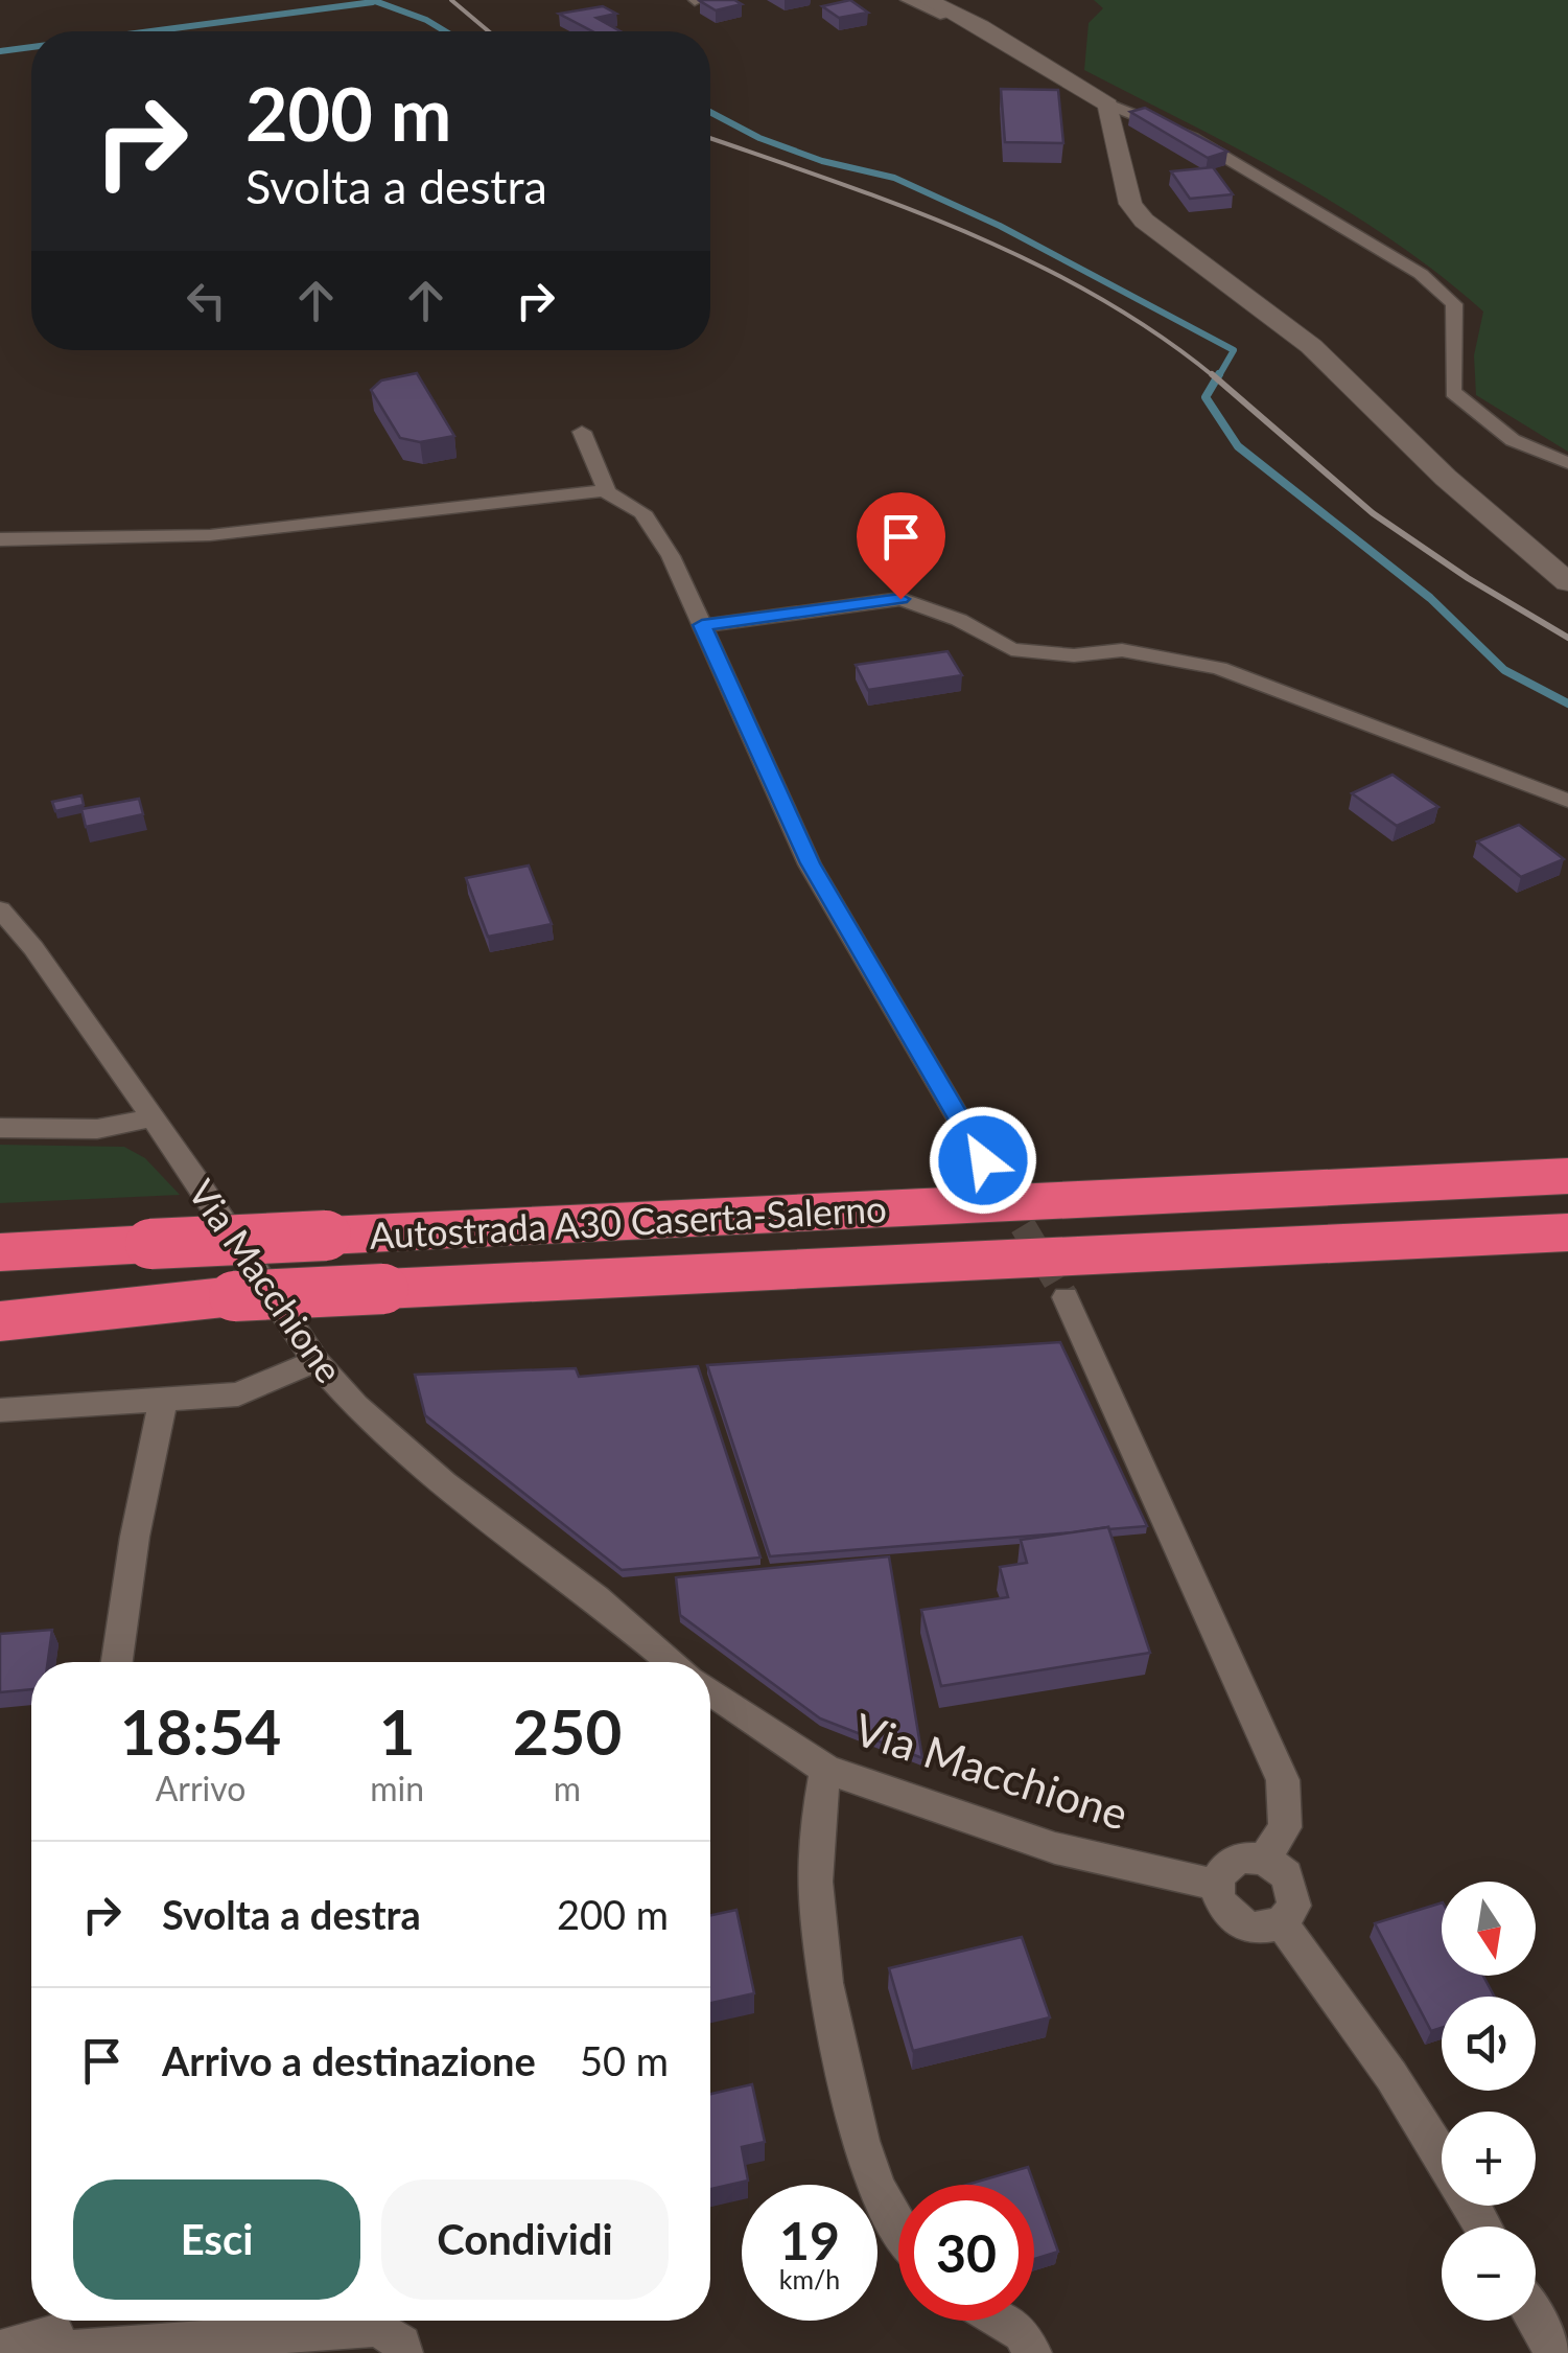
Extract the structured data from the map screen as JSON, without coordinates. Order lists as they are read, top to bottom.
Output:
{
  "streets": {
    "highway": ["Autostrada A30 Caserta-Salerno"],
    "street": ["Via Macchione"]
  },
  "north": "bottom",
  "page": {
    "turn": ["200 m", "Svolta a destra"],
    "eta": [
      "18:54",
      "Arrivo",
      "1",
      "min",
      "250",
      "m"
    ],
    "list": [
      {
        "name": "Svolta a destra",
        "value": "200 m"
      },
      {
        "name": "Arrivo a destinazione",
        "value": "50 m"
      }
    ],
    "map_buttons": ["+", "−"],
    "buttons": ["Esci", "Condividi"],
    "speed": "19 km/h",
    "limit": "30"
  }
}
